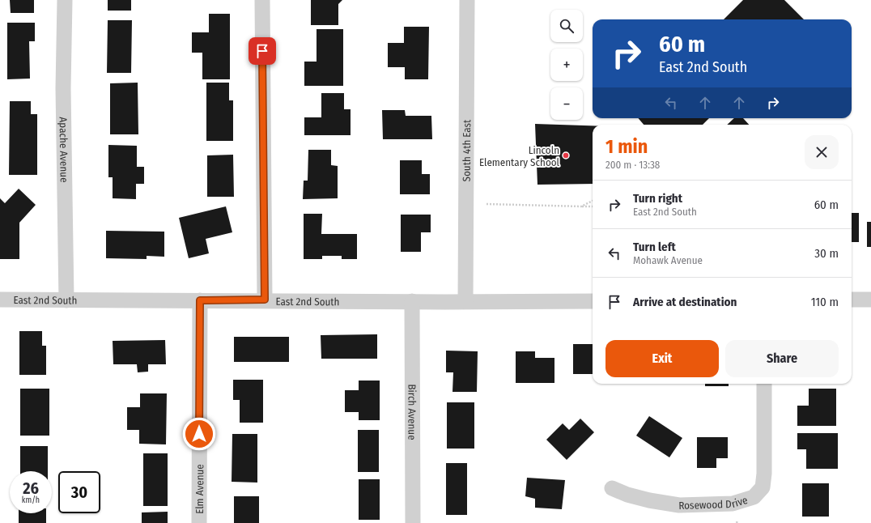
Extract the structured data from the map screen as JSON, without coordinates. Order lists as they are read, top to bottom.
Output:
{
  "streets": {
    "street": [
      "Apache Avenue",
      "South 4th East",
      "East 2nd South",
      "Birch Avenue",
      "Elm Avenue",
      "Rosewood Drive"
    ]
  },
  "crossings": [
    ["Apache Avenue", "East 2nd South"],
    ["South 4th East", "East 2nd South"],
    ["East 2nd South", "Birch Avenue"],
    ["East 2nd South", "Elm Avenue"]
  ],
  "places": ["Lincoln Elementary School"],
  "page": {
    "map_buttons": ["+", "−"],
    "turn": ["60 m", "East 2nd South"],
    "heading": ["1 min", "200 m · 13:38"],
    "list": [
      {
        "name": "Turn right",
        "note": "East 2nd South",
        "value": "60 m"
      },
      {
        "name": "Turn left",
        "note": "Mohawk Avenue",
        "value": "30 m"
      },
      {
        "name": "Arrive at destination",
        "value": "110 m"
      }
    ],
    "buttons": ["Exit", "Share"],
    "speed": "26 km/h",
    "limit": "30"
  }
}
